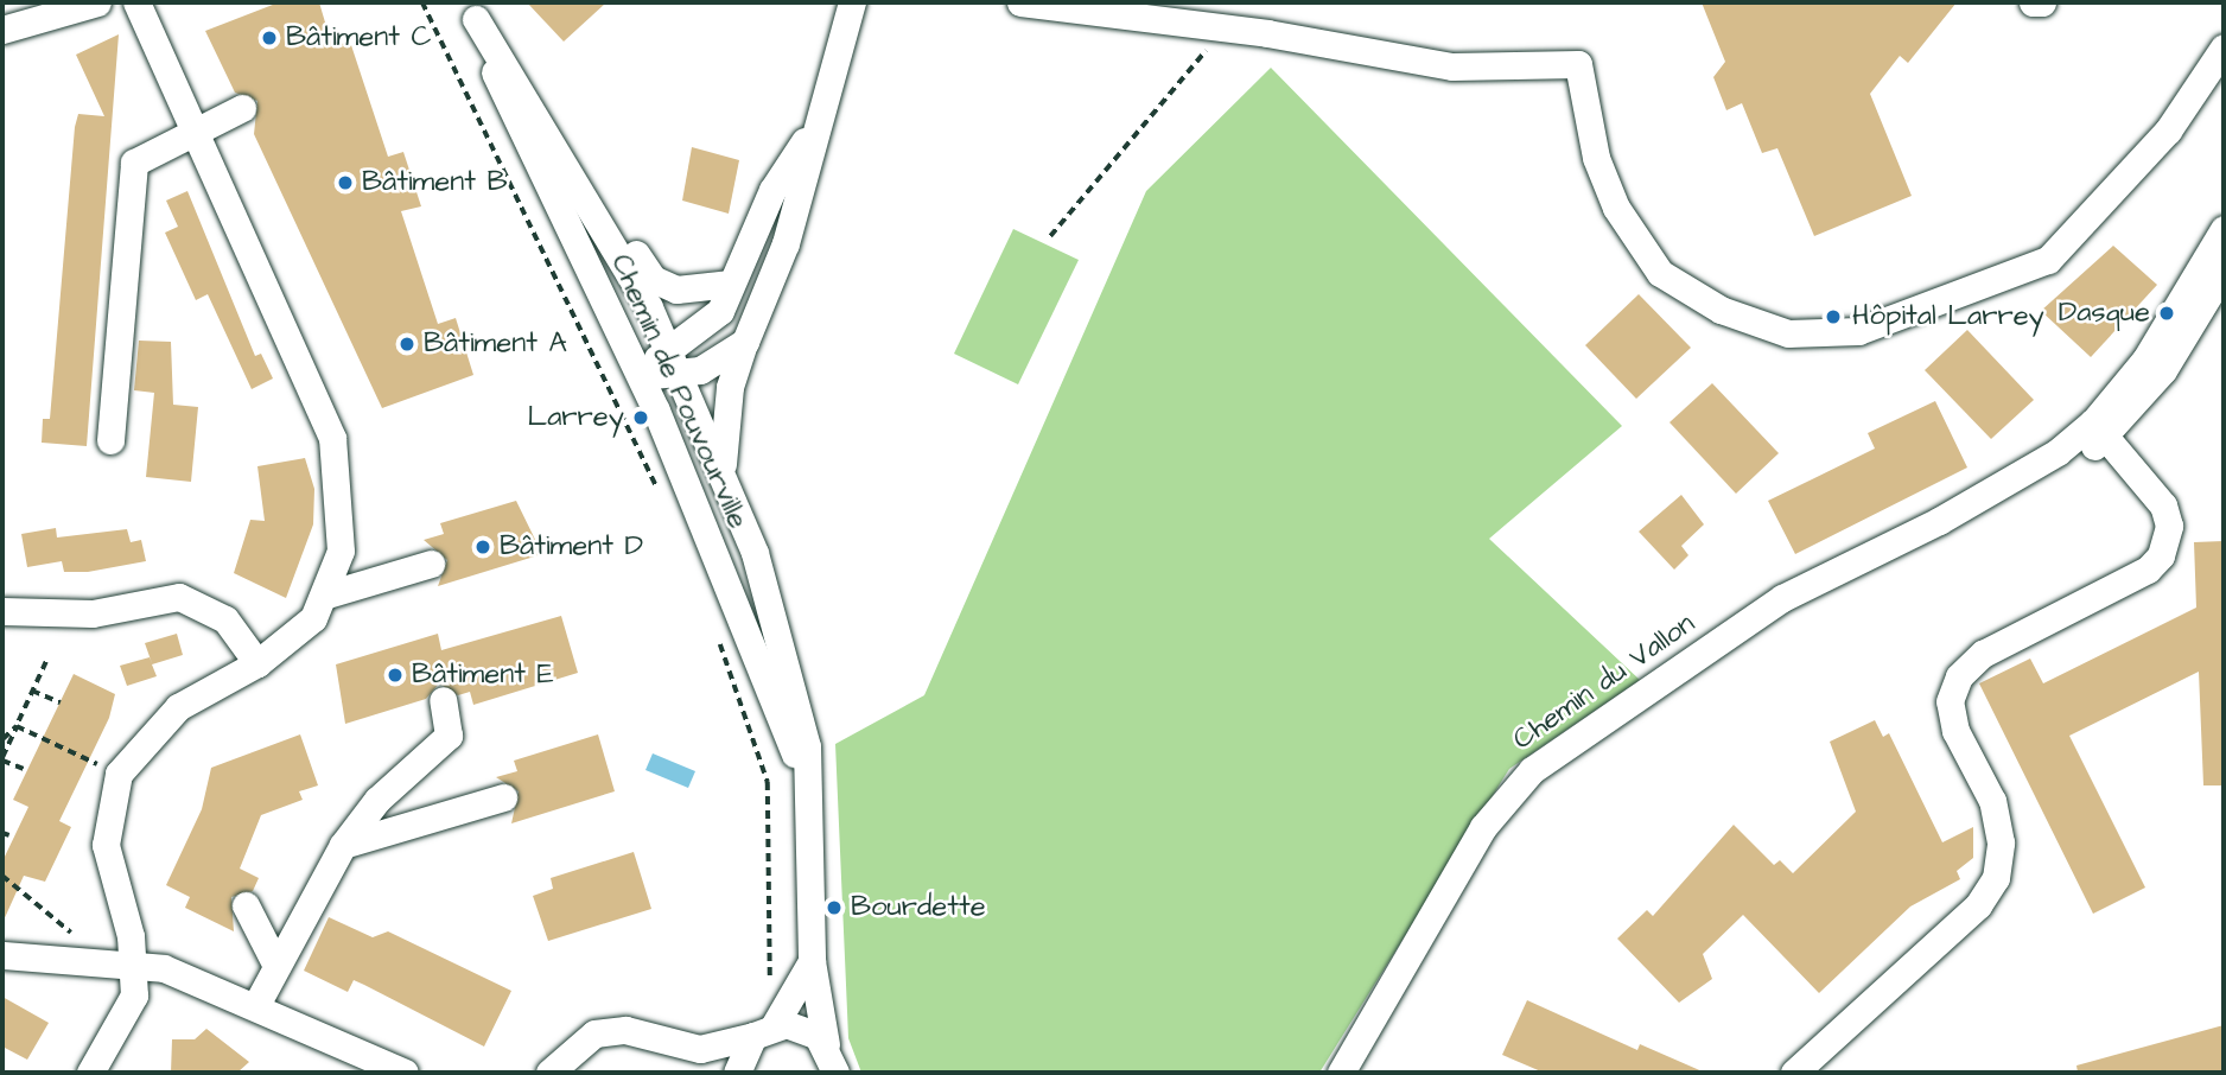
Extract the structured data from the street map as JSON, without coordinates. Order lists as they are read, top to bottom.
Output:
{
  "streets": {
    "street": ["Chemin de Pouvourville", "Chemin du Vallon"]
  },
  "places": [
    "Bâtiment C",
    "Bâtiment B",
    "Dasque",
    "Hôpital Larrey",
    "Bâtiment A",
    "Larrey",
    "Bâtiment D",
    "Bâtiment E",
    "Bourdette"
  ]
}
